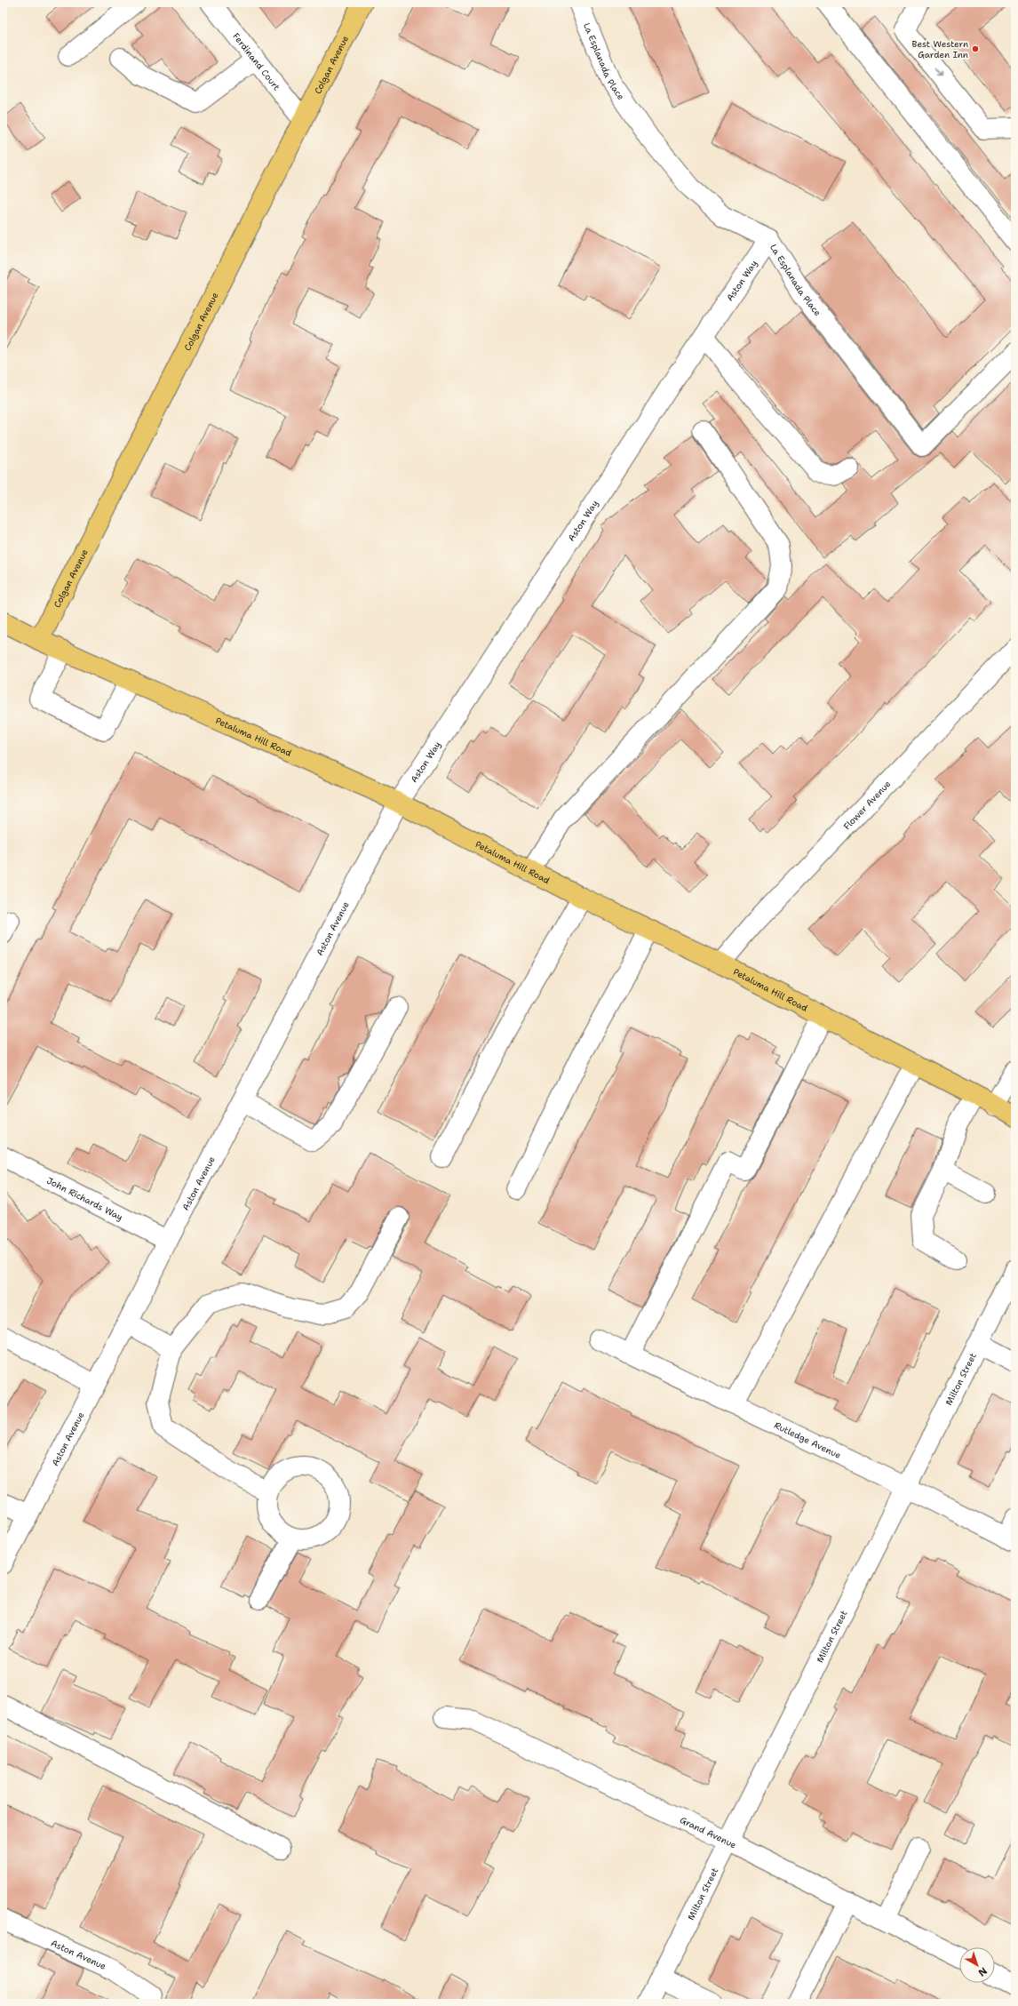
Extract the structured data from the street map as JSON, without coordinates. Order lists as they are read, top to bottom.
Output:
{
  "streets": {
    "main road": ["Colgan Avenue", "Petaluma Hill Road"],
    "street": [
      "La Esplanada Place",
      "Ferdinand Court",
      "Aston Way",
      "Flower Avenue",
      "Aston Avenue",
      "John Richards Way",
      "Milton Street",
      "Rutledge Avenue",
      "Grand Avenue"
    ]
  },
  "crossings": [
    ["La Esplanada Place", "Aston Way"],
    ["Ferdinand Court", "Colgan Avenue"],
    ["Colgan Avenue", "Petaluma Hill Road"],
    ["Aston Way", "Petaluma Hill Road"],
    ["Aston Way", "Aston Avenue"],
    ["Petaluma Hill Road", "Flower Avenue"],
    ["Petaluma Hill Road", "Aston Avenue"],
    ["Aston Avenue", "John Richards Way"],
    ["Milton Street", "Rutledge Avenue"],
    ["Milton Street", "Grand Avenue"]
  ],
  "places": ["Best Western Garden Inn"],
  "north": "bottom right"
}
